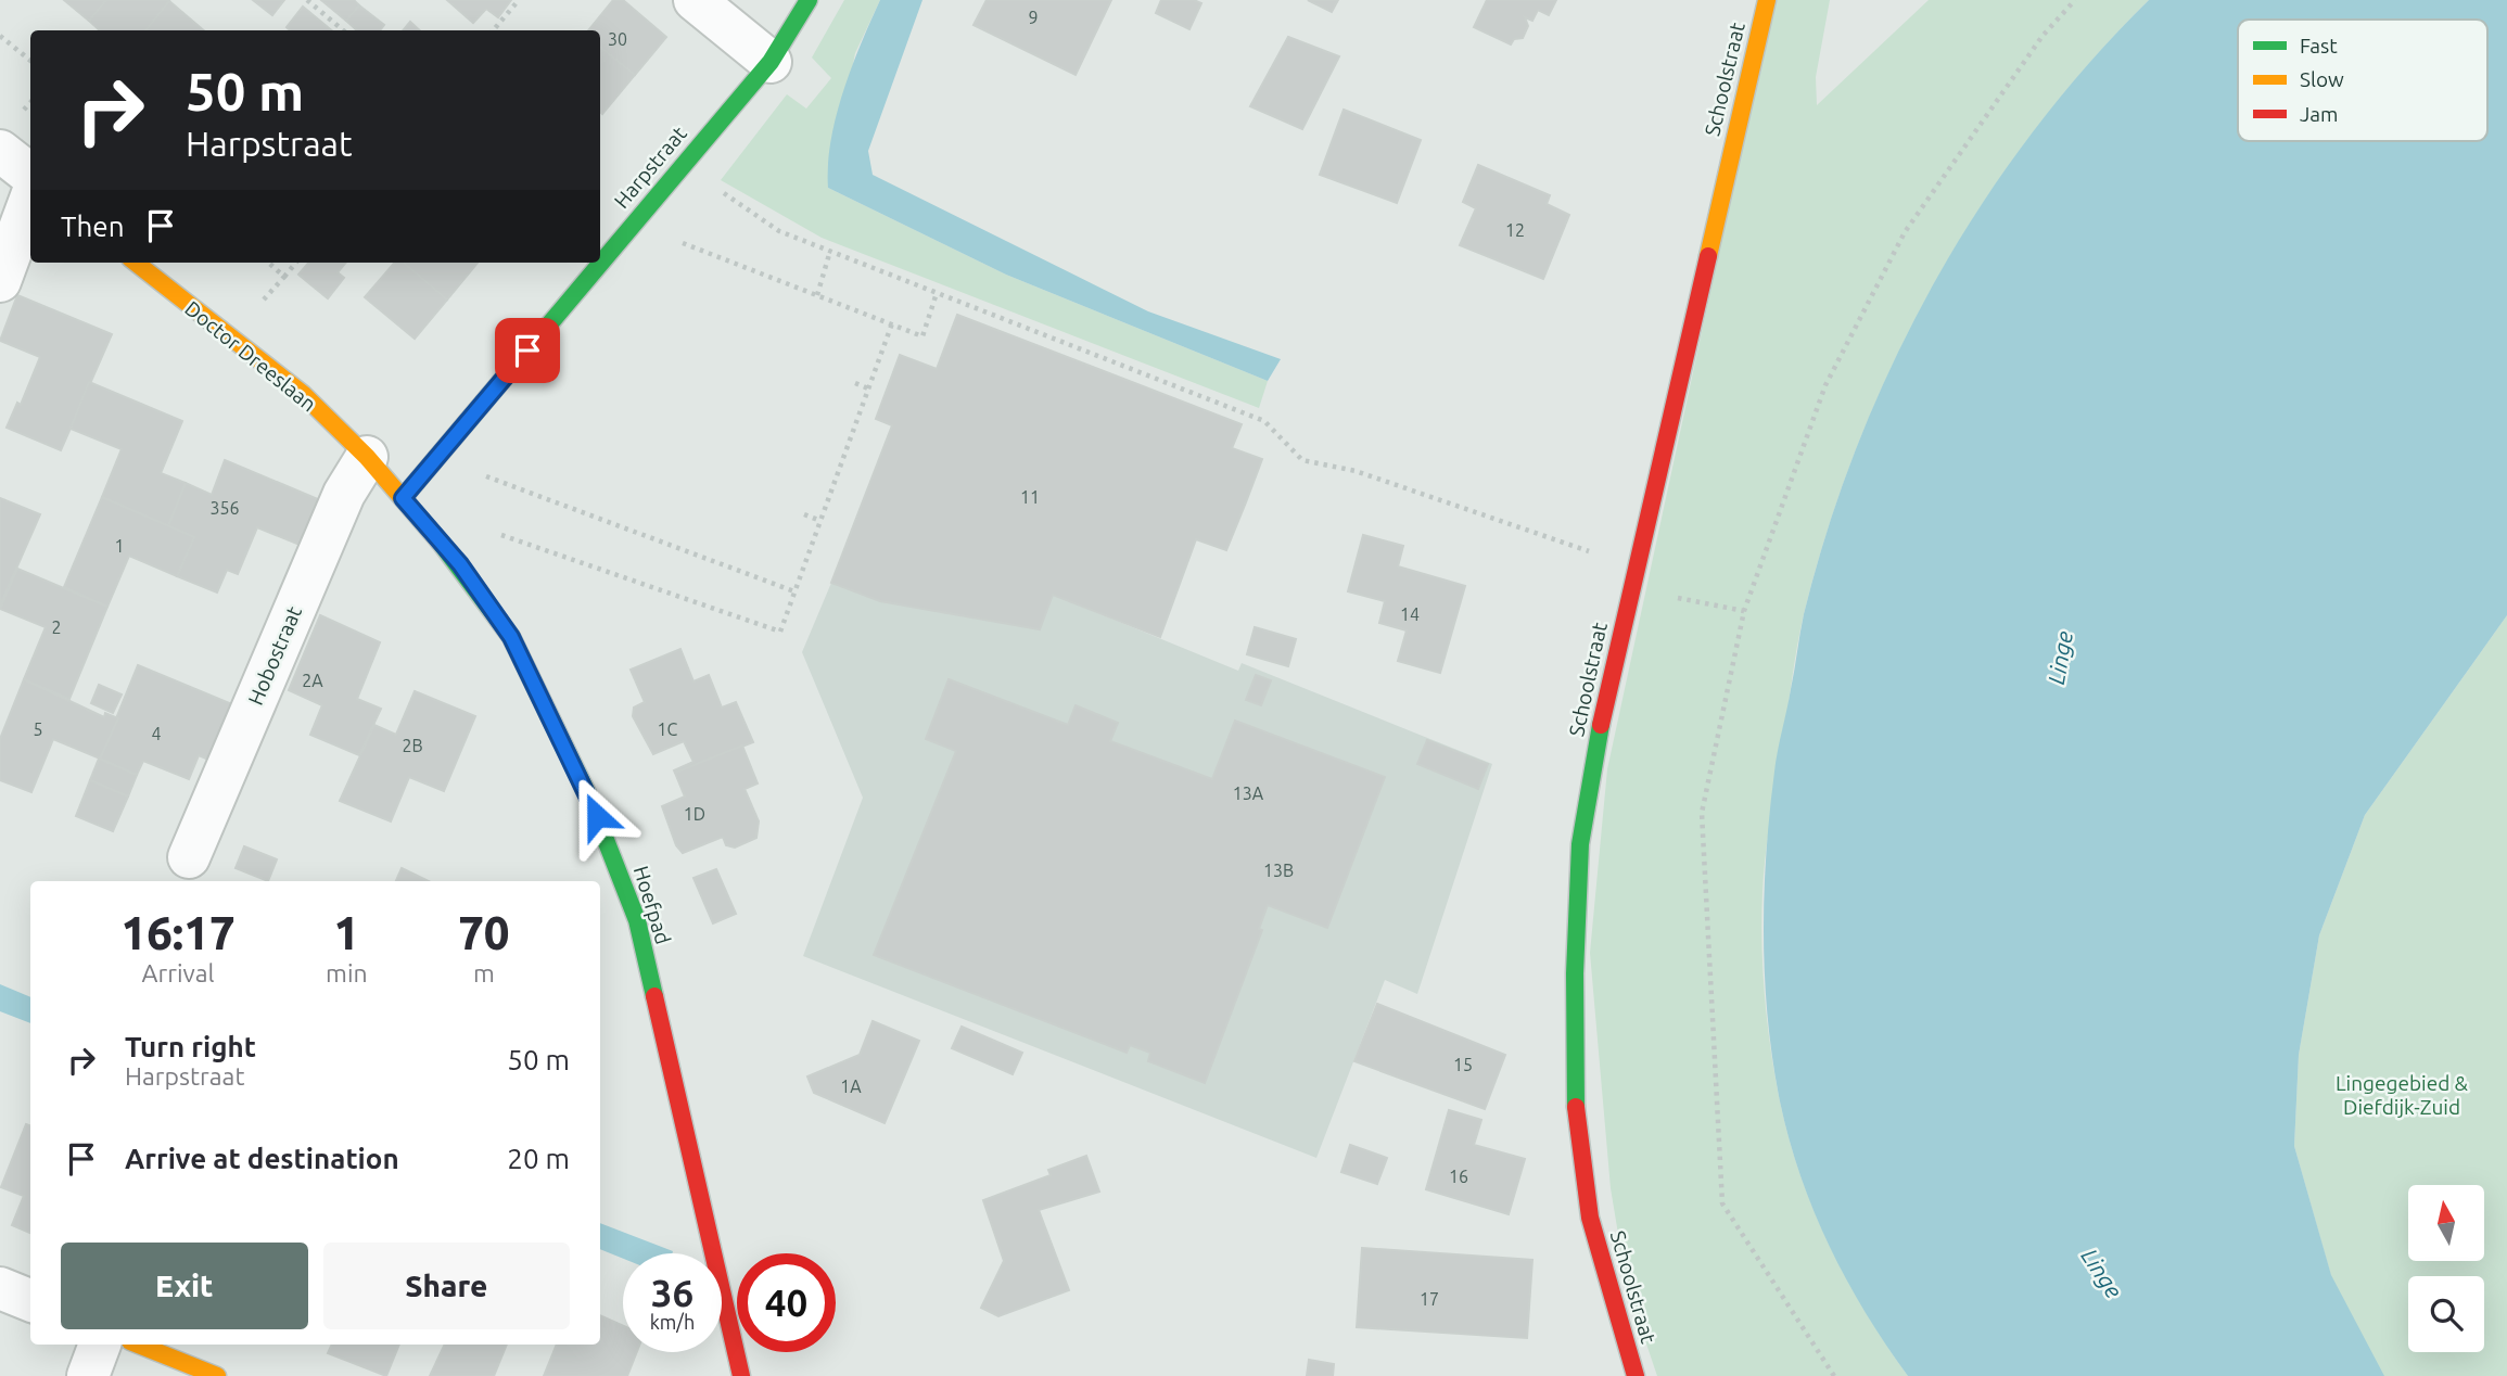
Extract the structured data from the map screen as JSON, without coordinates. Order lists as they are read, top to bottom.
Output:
{
  "streets": {
    "street": [
      "Schoolstraat",
      "Harpstraat",
      "Doctor Dreeslaan",
      "Hobostraat",
      "Hoefpad"
    ]
  },
  "crossings": [
    ["Harpstraat", "Doctor Dreeslaan"],
    ["Harpstraat", "Hoefpad"],
    ["Doctor Dreeslaan", "Hobostraat"],
    ["Doctor Dreeslaan", "Hoefpad"]
  ],
  "water": ["Linge"],
  "parks": ["Lingegebied & Diefdijk-Zuid"],
  "house_numbers": [
    "9",
    "30",
    "12",
    "11",
    "356",
    "1",
    "14",
    "2",
    "2A",
    "5",
    "1C",
    "4",
    "2B",
    "13A",
    "1D",
    "13B",
    "15",
    "1A",
    "16",
    "17"
  ],
  "legend": ["Fast", "Slow", "Jam"],
  "north": "top",
  "page": {
    "turn": ["50 m", "Harpstraat"],
    "then": "Then",
    "eta": [
      "16:17",
      "Arrival",
      "1",
      "min",
      "70",
      "m"
    ],
    "list": [
      {
        "name": "Turn right",
        "note": "Harpstraat",
        "value": "50 m"
      },
      {
        "name": "Arrive at destination",
        "value": "20 m"
      }
    ],
    "buttons": ["Exit", "Share"],
    "speed": "36 km/h",
    "limit": "40"
  }
}
